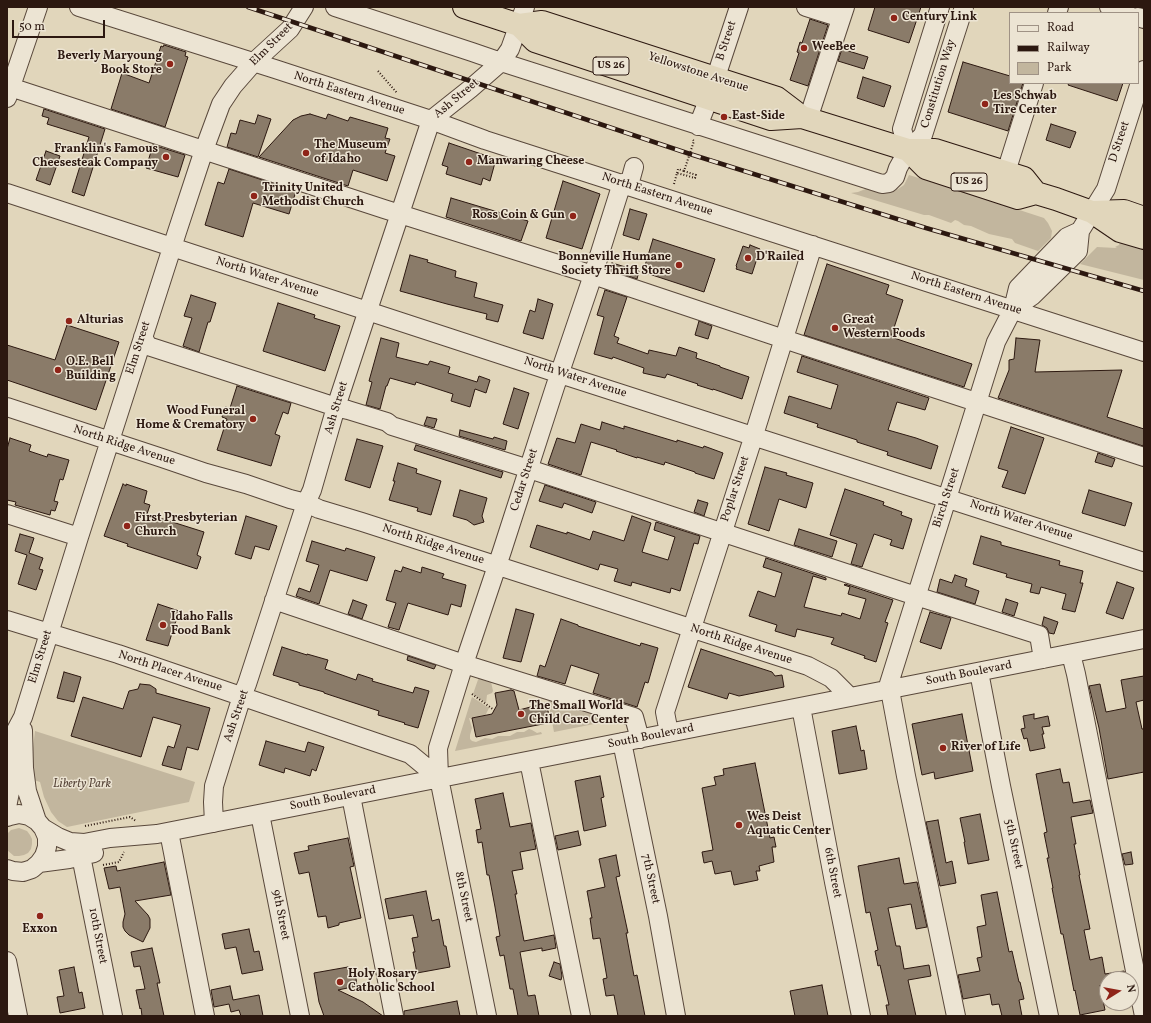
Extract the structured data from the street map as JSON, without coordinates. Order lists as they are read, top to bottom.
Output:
{
  "streets": {
    "highway": ["US 26", "Yellowstone Avenue"],
    "street": [
      "B Street",
      "Elm Street",
      "Constitution Way",
      "North Eastern Avenue",
      "Ash Street",
      "D Street",
      "North Water Avenue",
      "North Ridge Avenue",
      "Cedar Street",
      "Poplar Street",
      "Birch Street",
      "North Placer Avenue",
      "South Boulevard",
      "5th Street",
      "6th Street",
      "7th Street",
      "8th Street",
      "9th Street",
      "10th Street"
    ]
  },
  "crossings": [
    ["B Street", "Yellowstone Avenue"],
    ["Elm Street", "North Eastern Avenue"],
    ["Elm Street", "North Water Avenue"],
    ["Elm Street", "North Ridge Avenue"],
    ["Elm Street", "North Placer Avenue"],
    ["Elm Street", "South Boulevard"],
    ["Yellowstone Avenue", "Constitution Way"],
    ["Yellowstone Avenue", "Ash Street"],
    ["North Eastern Avenue", "Ash Street"],
    ["North Eastern Avenue", "Cedar Street"],
    ["North Eastern Avenue", "Poplar Street"],
    ["North Eastern Avenue", "Birch Street"],
    ["Ash Street", "North Water Avenue"],
    ["Ash Street", "North Ridge Avenue"],
    ["Ash Street", "North Placer Avenue"],
    ["Ash Street", "South Boulevard"],
    ["D Street", "Birch Street"],
    ["North Water Avenue", "Cedar Street"],
    ["North Water Avenue", "Poplar Street"],
    ["North Water Avenue", "Birch Street"],
    ["North Ridge Avenue", "Cedar Street"],
    ["North Ridge Avenue", "Poplar Street"],
    ["North Ridge Avenue", "South Boulevard"],
    ["Cedar Street", "North Placer Avenue"],
    ["Cedar Street", "South Boulevard"],
    ["Cedar Street", "8th Street"],
    ["Poplar Street", "South Boulevard"],
    ["Birch Street", "South Boulevard"],
    ["North Placer Avenue", "South Boulevard"],
    ["North Placer Avenue", "8th Street"],
    ["South Boulevard", "5th Street"],
    ["South Boulevard", "6th Street"],
    ["South Boulevard", "7th Street"],
    ["South Boulevard", "8th Street"],
    ["South Boulevard", "9th Street"],
    ["South Boulevard", "10th Street"]
  ],
  "parks": ["Liberty Park"],
  "places": [
    "Century Link",
    "WeeBee",
    "Beverly Maryoung Book Store",
    "Les Schwab Tire Center",
    "East-Side",
    "The Museum of Idaho",
    "Franklin's Famous Cheesesteak Company",
    "Manwaring Cheese",
    "Trinity United Methodist Church",
    "Ross Coin & Gun",
    "D'Railed",
    "Bonneville Humane Society Thrift Store",
    "Alturias",
    "Great Western Foods",
    "O.E. Bell Building",
    "Wood Funeral Home & Crematory",
    "First Presbyterian Church",
    "Idaho Falls Food Bank",
    "The Small World Child Care Center",
    "River of Life",
    "Wes Deist Aquatic Center",
    "Exxon",
    "Holy Rosary Catholic School"
  ],
  "legend": ["Road", "Railway", "Park"],
  "scale_bar": "50 m",
  "north": "right"
}
